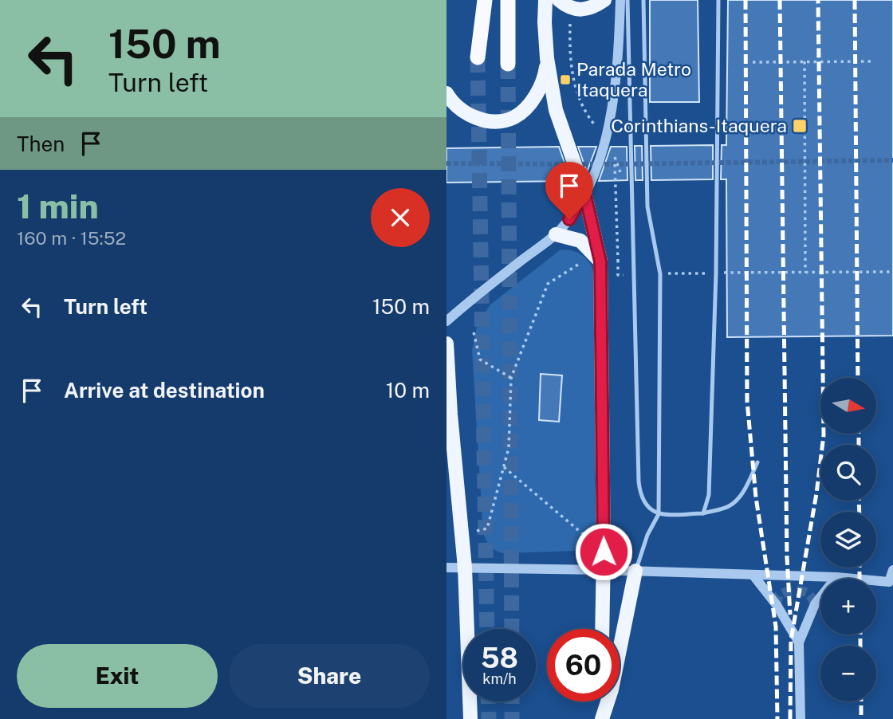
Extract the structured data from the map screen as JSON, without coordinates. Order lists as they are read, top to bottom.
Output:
{
  "places": {
    "transit": ["Parada Metro Itaquera", "Corinthians-Itaquera"]
  },
  "north": "right",
  "page": {
    "turn": ["150 m", "Turn left"],
    "then": "Then",
    "heading": ["1 min", "160 m · 15:52"],
    "list": [
      {
        "name": "Turn left",
        "value": "150 m"
      },
      {
        "name": "Arrive at destination",
        "value": "10 m"
      }
    ],
    "map_buttons": ["+", "−"],
    "speed": "58 km/h",
    "limit": "60",
    "buttons": ["Exit", "Share"]
  }
}
